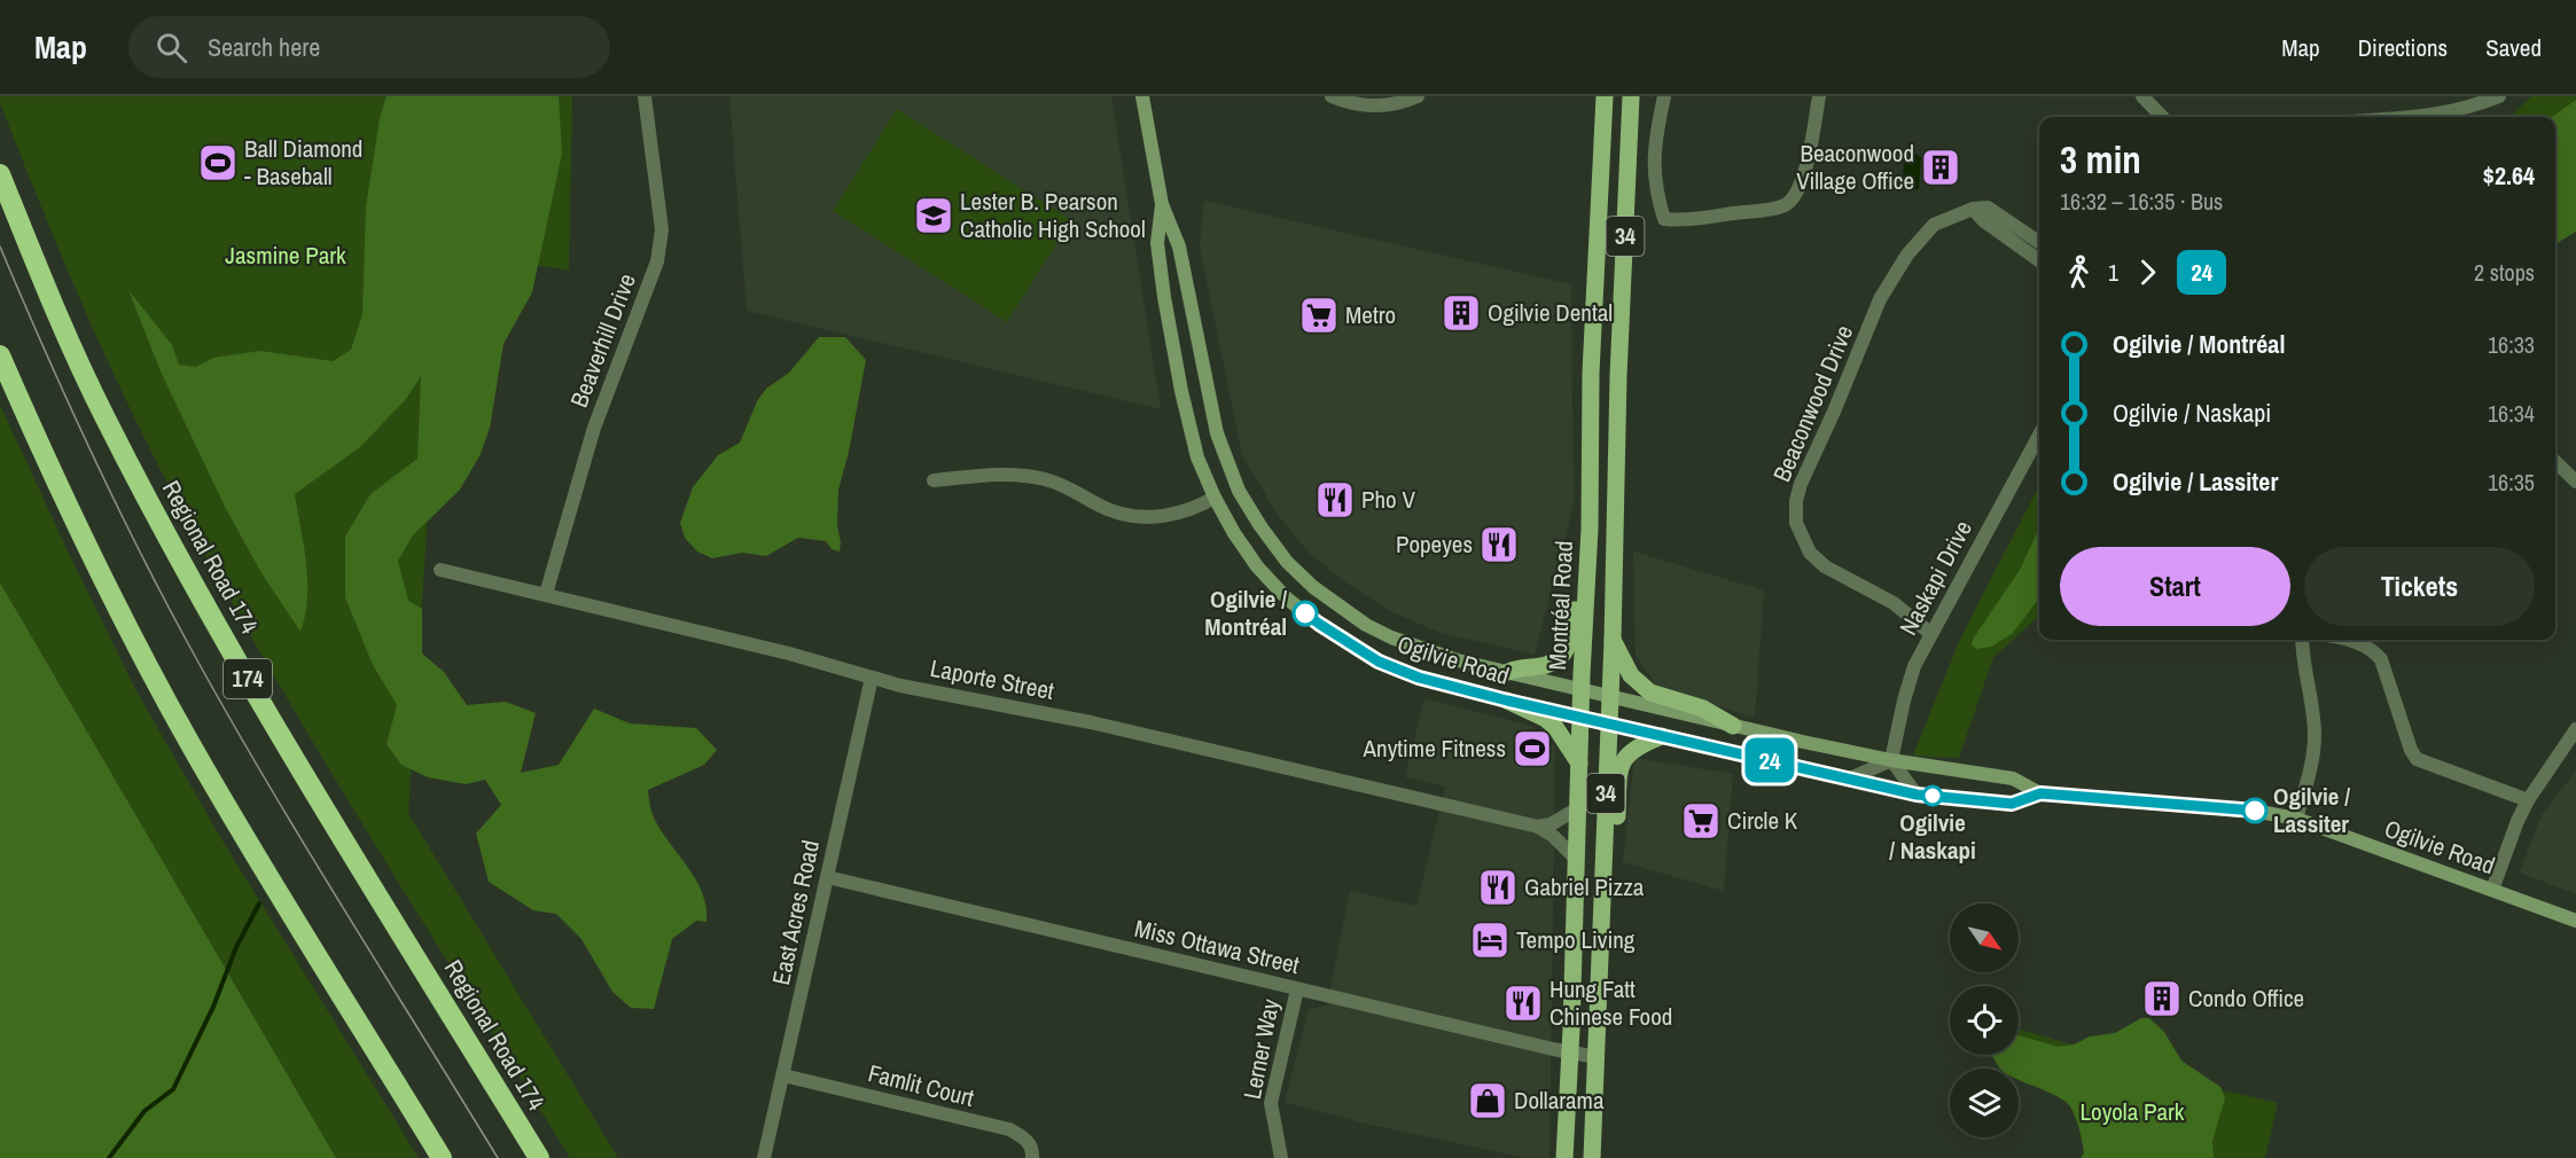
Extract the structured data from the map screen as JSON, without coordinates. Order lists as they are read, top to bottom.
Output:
{
  "streets": {
    "highway": ["Regional Road 174", "174"],
    "main road": ["34", "Montréal Road", "Ogilvie Road"],
    "street": [
      "Beaverhill Drive",
      "Beaconwood Drive",
      "Naskapi Drive",
      "Laporte Street",
      "East Acres Road",
      "Miss Ottawa Street",
      "Lerner Way",
      "Famlit Court"
    ]
  },
  "crossings": [
    ["Beaverhill Drive", "Laporte Street"],
    ["Beaconwood Drive", "Naskapi Drive"],
    ["Naskapi Drive", "Ogilvie Road"],
    ["Montréal Road", "Ogilvie Road"],
    ["Montréal Road", "Laporte Street"],
    ["Montréal Road", "Miss Ottawa Street"],
    ["Laporte Street", "East Acres Road"],
    ["East Acres Road", "Miss Ottawa Street"],
    ["East Acres Road", "Famlit Court"],
    ["Miss Ottawa Street", "Lerner Way"]
  ],
  "parks": ["Jasmine Park", "Loyola Park"],
  "places": {
    "sports": ["Ball Diamond - Baseball", "Anytime Fitness"],
    "building": ["Beaconwood Village Office", "Ogilvie Dental", "Condo Office"],
    "school or university": ["Lester B. Pearson Catholic High School"],
    "supermarket": ["Metro", "Circle K"],
    "restaurant": [
      "Pho V",
      "Popeyes",
      "Gabriel Pizza",
      "Hung Fatt Chinese Food"
    ],
    "other": ["Ogilvie / Montréal", "Ogilvie / Naskapi", "Ogilvie / Lassiter"],
    "hotel": ["Tempo Living"],
    "shop": ["Dollarama"]
  },
  "lines": ["bus line 24"],
  "north": "bottom right",
  "page": {
    "header": "Map",
    "search": "Search here",
    "nav": ["Map", "Directions", "Saved"],
    "on_map": "24",
    "heading": ["3 min", "16:32 – 16:35 · Bus", "$2.64"],
    "legs": ["1", "24", "2 stops"],
    "list": [
      {
        "name": "Ogilvie / Montréal",
        "value": "16:33"
      },
      {
        "name": "Ogilvie / Naskapi",
        "value": "16:34"
      },
      {
        "name": "Ogilvie / Lassiter",
        "value": "16:35"
      }
    ],
    "buttons": ["Start", "Tickets"]
  }
}
